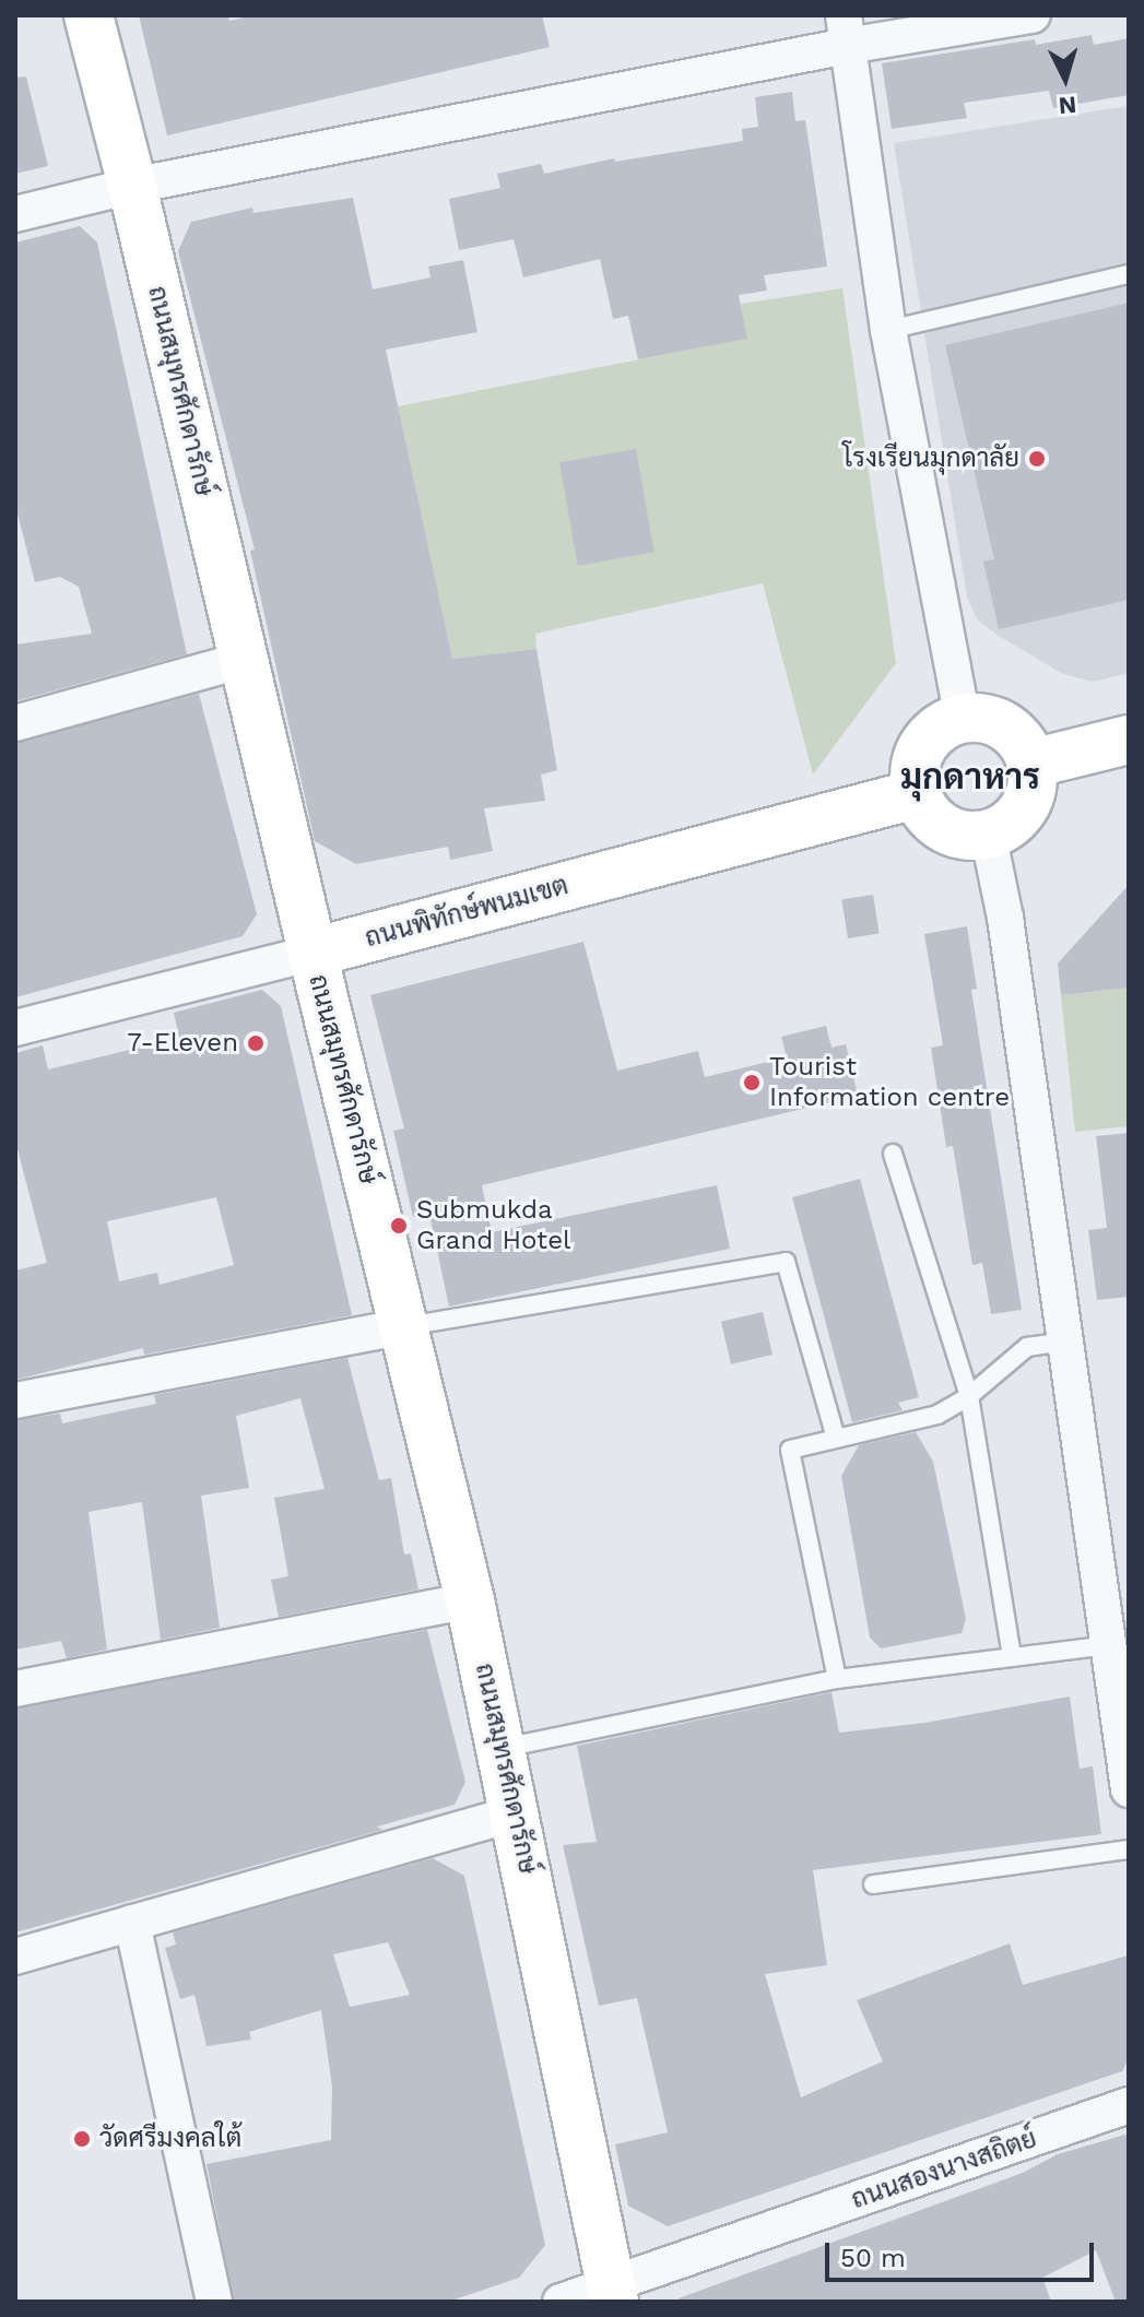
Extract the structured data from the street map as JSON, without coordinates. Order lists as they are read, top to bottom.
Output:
{
  "streets": {
    "main road": ["ถนนสมุทรศักดารักษ์", "ถนนพิทักษ์พนมเขต"],
    "street": ["ถนนสองนางสถิตย์"]
  },
  "crossings": [
    ["ถนนสมุทรศักดารักษ์", "ถนนพิทักษ์พนมเขต"],
    ["ถนนสมุทรศักดารักษ์", "ถนนสองนางสถิตย์"]
  ],
  "districts": ["มุกดาหาร"],
  "places": [
    "โรงเรียนมุกดาลัย",
    "7-Eleven",
    "Tourist Information centre",
    "Submukda Grand Hotel",
    "วัดศรีมงคลใต้"
  ],
  "scale_bar": "50 m",
  "north": "bottom"
}
